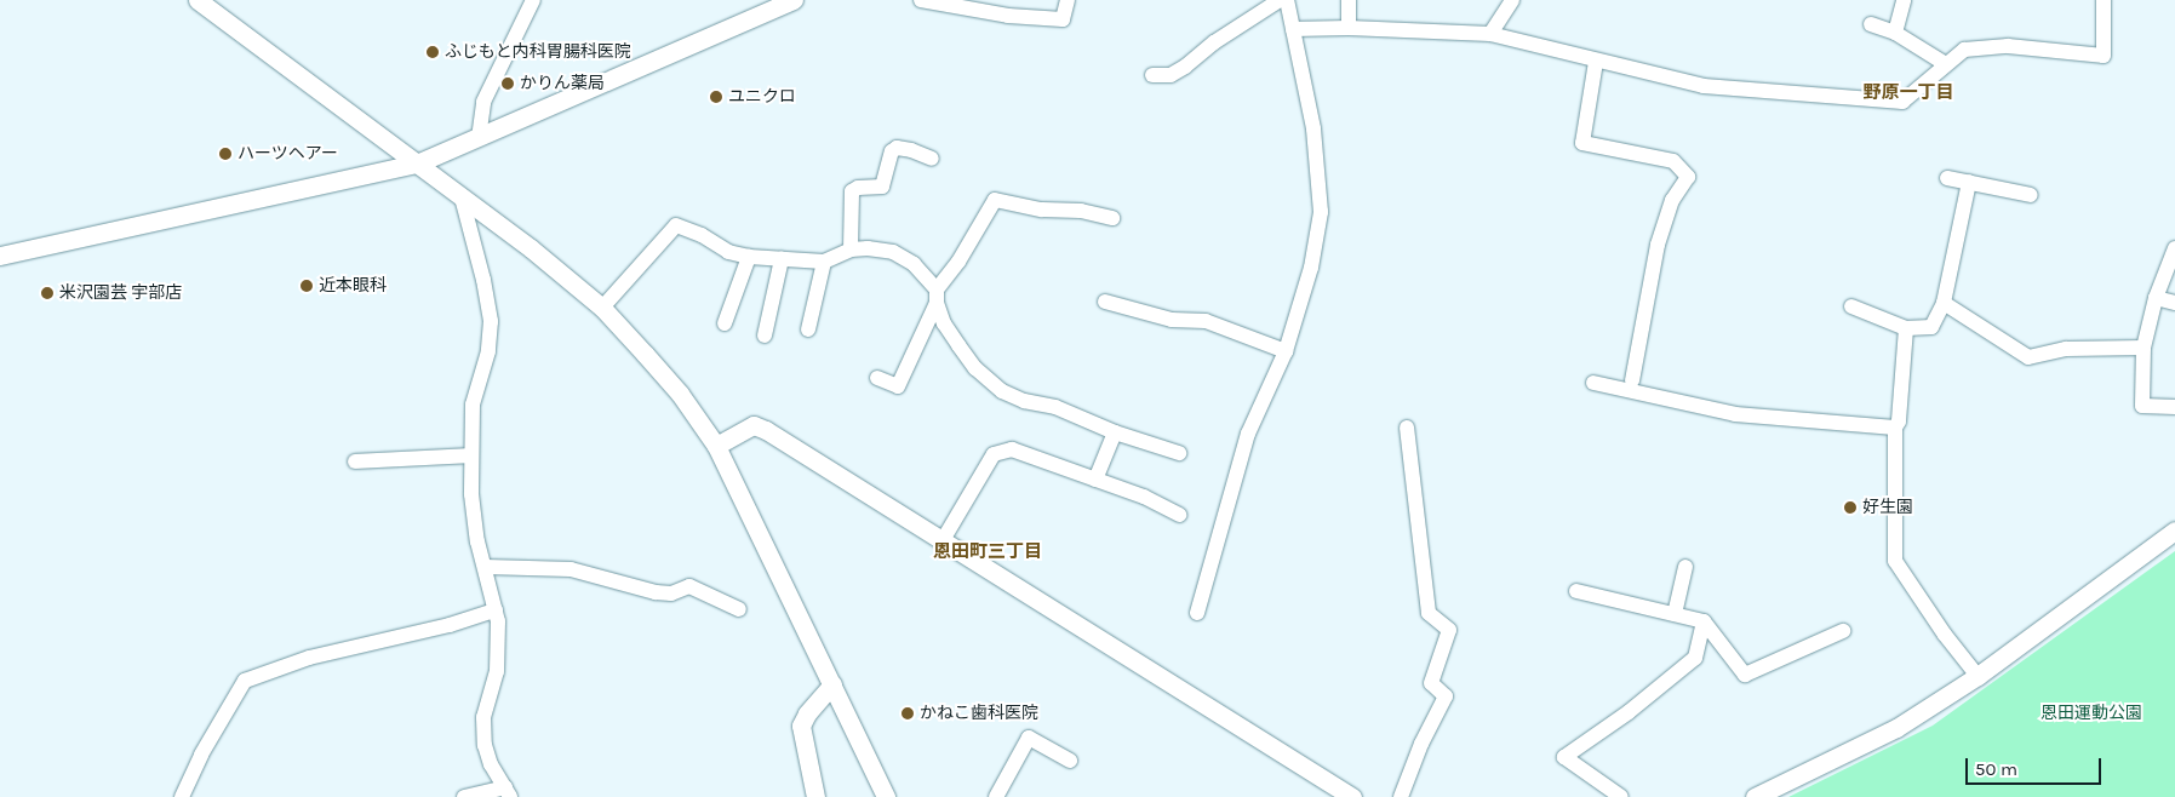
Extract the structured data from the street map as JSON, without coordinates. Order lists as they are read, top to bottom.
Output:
{
  "districts": ["野原一丁目", "恩田町三丁目"],
  "parks": ["恩田運動公園"],
  "places": [
    "ふじもと内科胃腸科医院",
    "かりん薬局",
    "ユニクロ",
    "ハーツヘアー",
    "近本眼科",
    "米沢園芸 宇部店",
    "好生園",
    "かねこ歯科医院"
  ],
  "scale_bar": "50 m"
}
